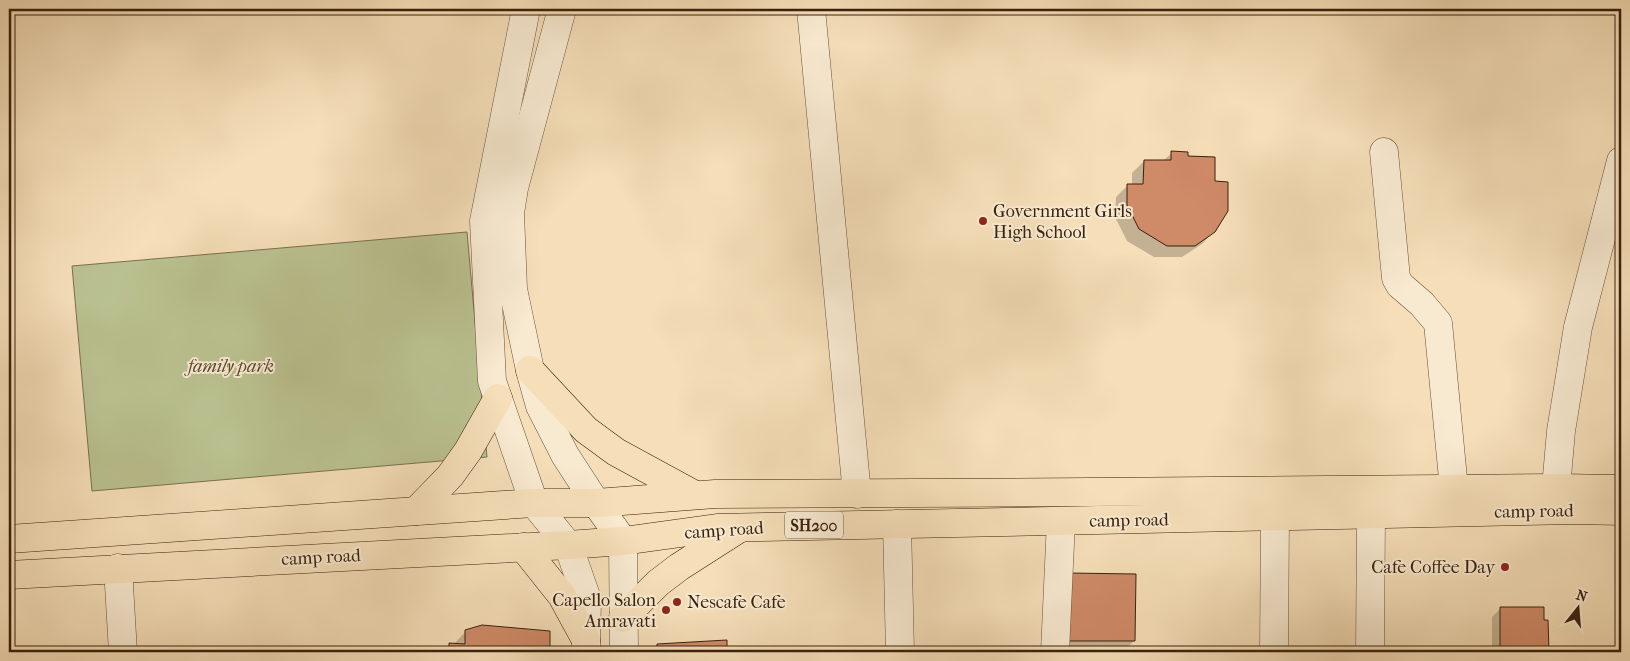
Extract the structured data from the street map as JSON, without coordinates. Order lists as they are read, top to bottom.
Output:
{
  "streets": {
    "main road": ["camp road", "SH200"]
  },
  "parks": ["family park"],
  "places": [
    "Government Girls High School",
    "Cafe Coffee Day",
    "Nescafe Cafe",
    "Capello Salon Amravati"
  ],
  "north": "top"
}
